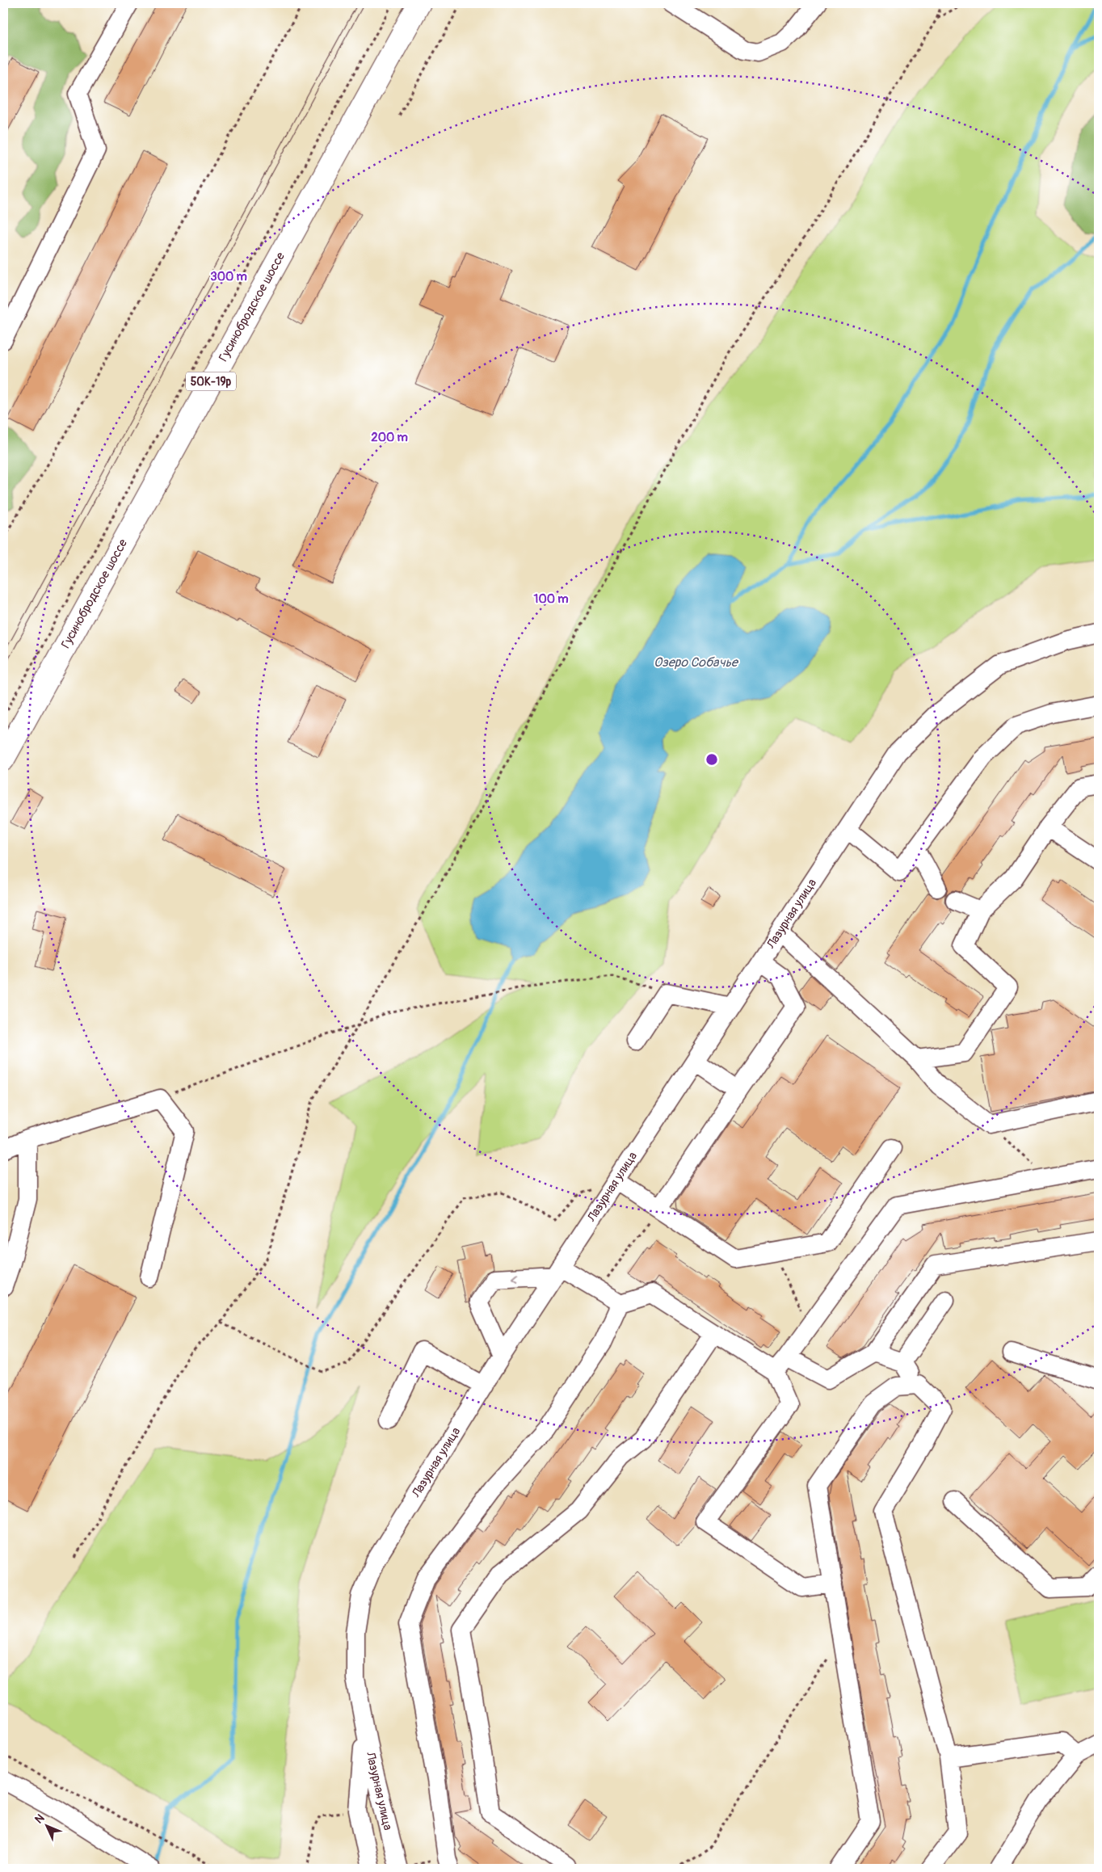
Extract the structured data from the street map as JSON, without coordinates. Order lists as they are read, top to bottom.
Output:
{
  "streets": {
    "main road": ["Гусинобродское шоссе", "50К-19р"],
    "street": ["Лазурная улица"]
  },
  "water": ["Озеро Собачье"],
  "north": "top left",
  "rings": ["300 m", "200 m", "100 m"]
}
